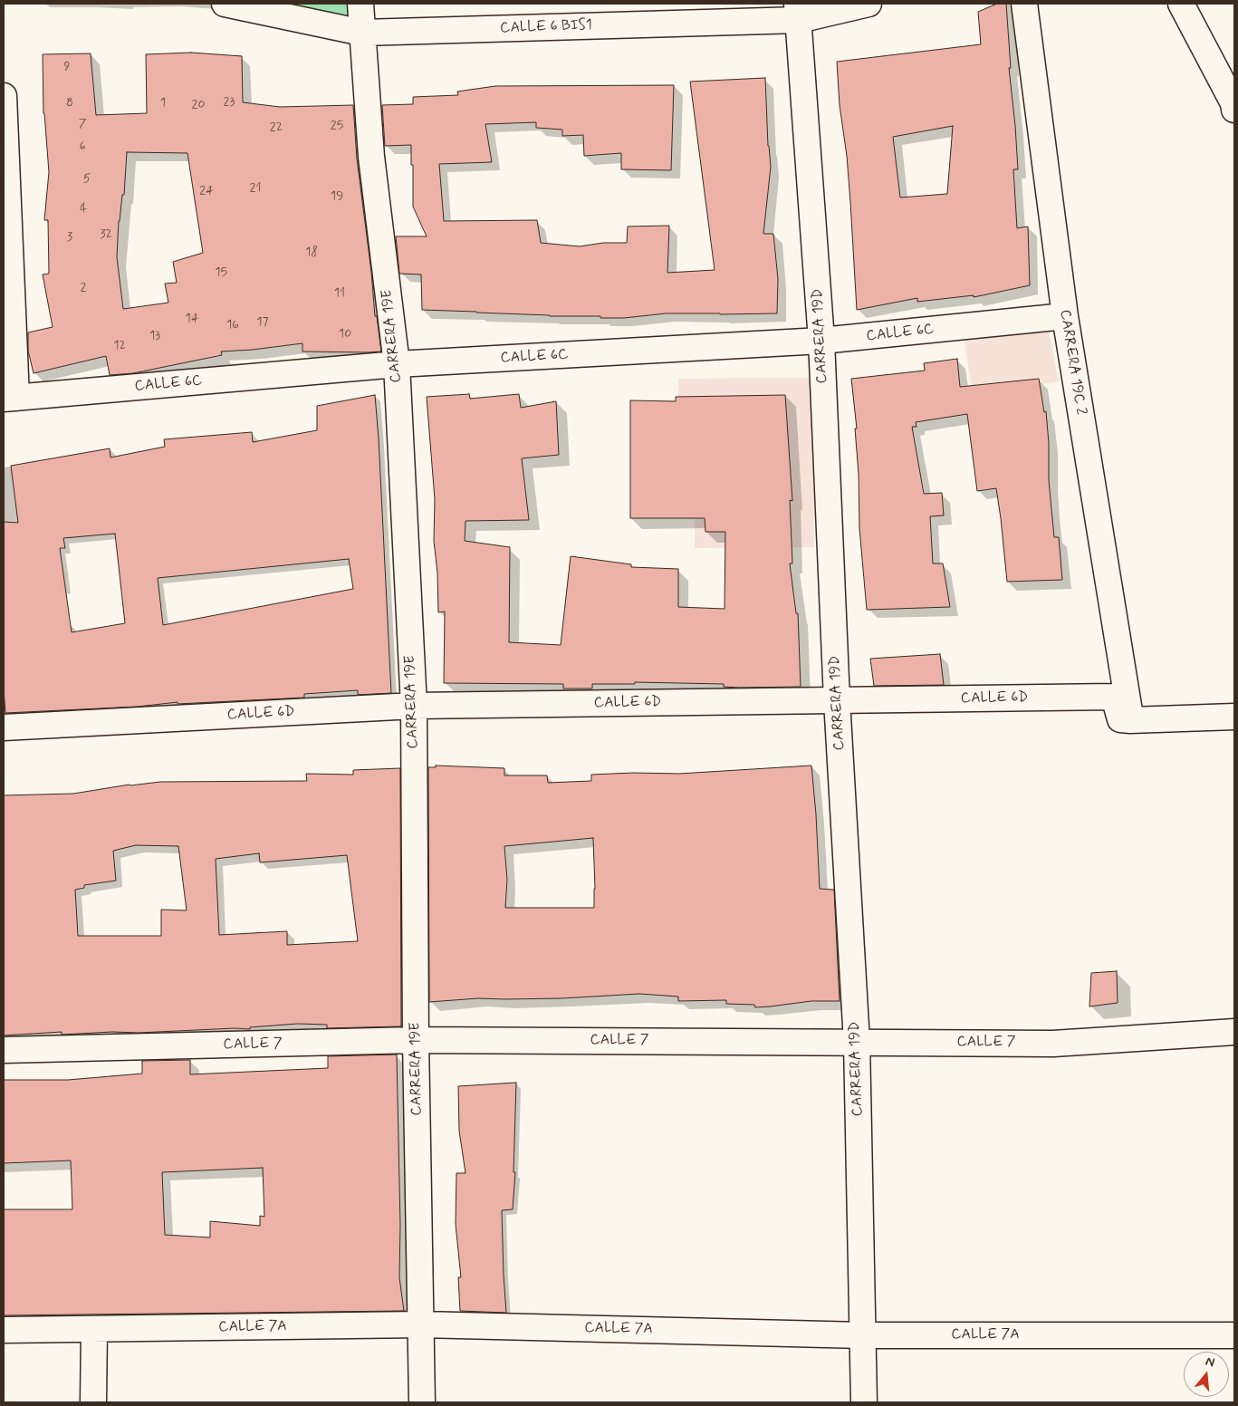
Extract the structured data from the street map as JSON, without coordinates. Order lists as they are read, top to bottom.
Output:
{
  "streets": {
    "street": [
      "CALLE 6 BIS1",
      "CALLE 6C",
      "CARRERA 19E",
      "CARRERA 19D",
      "CARRERA 19C 2",
      "CALLE 6D",
      "CALLE 7",
      "CALLE 7A"
    ]
  },
  "crossings": [
    ["CALLE 6 BIS1", "CARRERA 19E"],
    ["CALLE 6 BIS1", "CARRERA 19D"],
    ["CALLE 6C", "CARRERA 19E"],
    ["CALLE 6C", "CARRERA 19D"],
    ["CALLE 6C", "CARRERA 19C 2"],
    ["CARRERA 19E", "CALLE 6D"],
    ["CARRERA 19E", "CALLE 7"],
    ["CARRERA 19E", "CALLE 7A"],
    ["CARRERA 19D", "CALLE 6D"],
    ["CARRERA 19D", "CALLE 7"],
    ["CARRERA 19D", "CALLE 7A"],
    ["CARRERA 19C 2", "CALLE 6D"]
  ],
  "house_numbers": [
    "9",
    "23",
    "8",
    "1",
    "20",
    "7",
    "25",
    "22",
    "6",
    "5",
    "21",
    "24",
    "19",
    "4",
    "32",
    "3",
    "18",
    "15",
    "2",
    "11",
    "14",
    "17",
    "16",
    "10",
    "13",
    "12"
  ],
  "north": "top"
}
